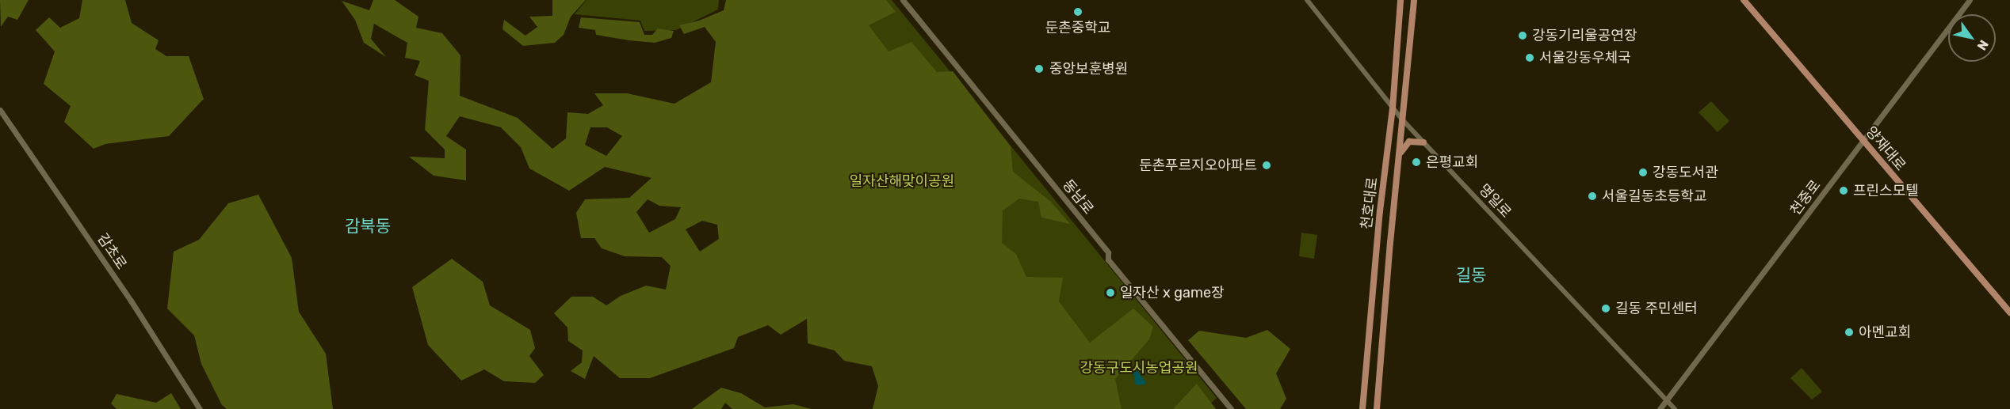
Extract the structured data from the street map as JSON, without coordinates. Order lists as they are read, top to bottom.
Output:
{
  "streets": {
    "main road": [
      "양재대로",
      "동남로",
      "천중로",
      "천호대로",
      "감초로"
    ],
    "street": ["명일로"]
  },
  "crossings": [
    ["양재대로", "천중로"],
    ["천중로", "명일로"],
    ["명일로", "천호대로"]
  ],
  "districts": ["감북동", "길동"],
  "parks": ["일자산해맞이공원", "강동구도시농업공원"],
  "places": [
    "둔촌중학교",
    "강동기리울공연장",
    "서울강동우체국",
    "중앙보훈병원",
    "은평교회",
    "둔촌푸르지오아파트",
    "강동도서관",
    "프린스모텔",
    "서울길동초등학교",
    "일자산 x game장",
    "길동 주민센터",
    "아멘교회"
  ],
  "north": "bottom right"
}
